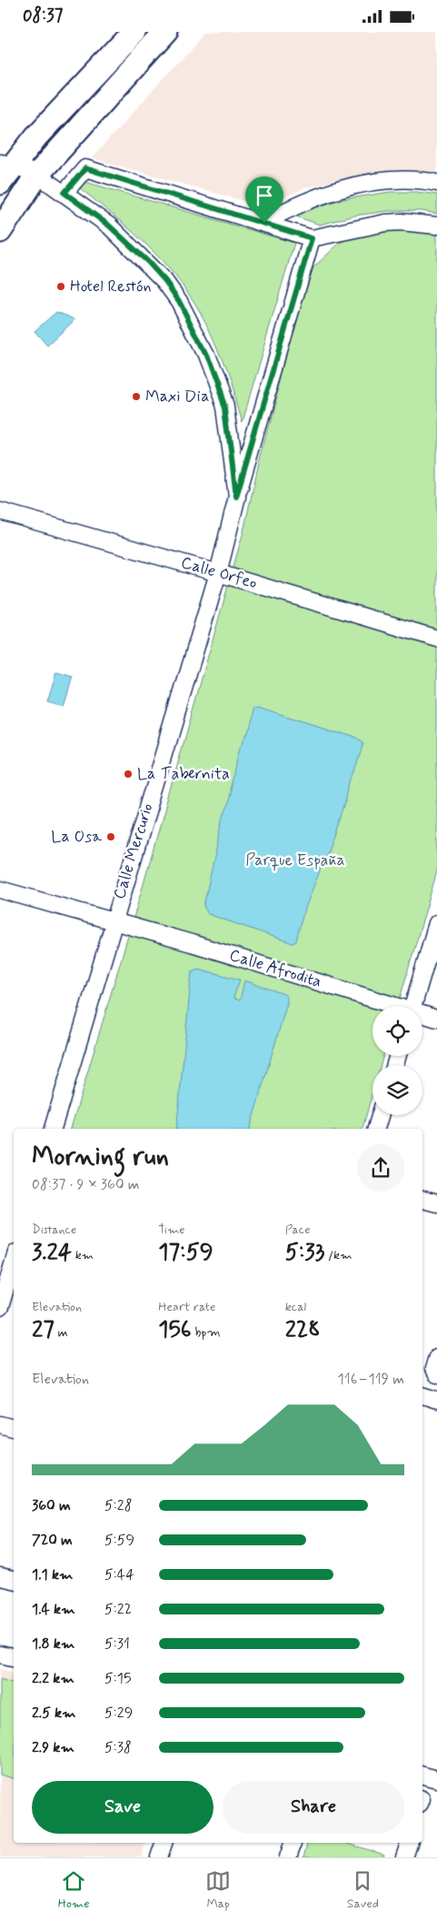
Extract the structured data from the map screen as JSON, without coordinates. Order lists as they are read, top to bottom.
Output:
{
  "streets": {
    "street": ["Calle Orfeo", "Calle Mercurio", "Calle Afrodita"]
  },
  "crossings": [
    ["Calle Orfeo", "Calle Mercurio"],
    ["Calle Mercurio", "Calle Afrodita"]
  ],
  "parks": ["Parque España"],
  "places": [
    "Hotel Restón",
    "Maxi Dia",
    "La Tabernita",
    "La Osa"
  ],
  "page": {
    "status": "08:37",
    "heading": ["Morning run", "08:37 · 9 × 360 m"],
    "stats": [
      ["Distance", "3.24 km"],
      ["Time", "17:59"],
      ["Pace", "5:33 /km"],
      ["Elevation", "27 m"],
      ["Heart rate", "156 bpm"],
      ["kcal", "228"]
    ],
    "chart": ["Elevation", "116–119 m"],
    "list": [
      {
        "name": "360 m",
        "note": "5:28"
      },
      {
        "name": "720 m",
        "note": "5:59"
      },
      {
        "name": "1.1 km",
        "note": "5:44"
      },
      {
        "name": "1.4 km",
        "note": "5:22"
      },
      {
        "name": "1.8 km",
        "note": "5:31"
      },
      {
        "name": "2.2 km",
        "note": "5:15"
      },
      {
        "name": "2.5 km",
        "note": "5:29"
      },
      {
        "name": "2.9 km",
        "note": "5:38"
      }
    ],
    "buttons": ["Save", "Share"],
    "tabs": ["Home", "Map", "Saved"]
  }
}
